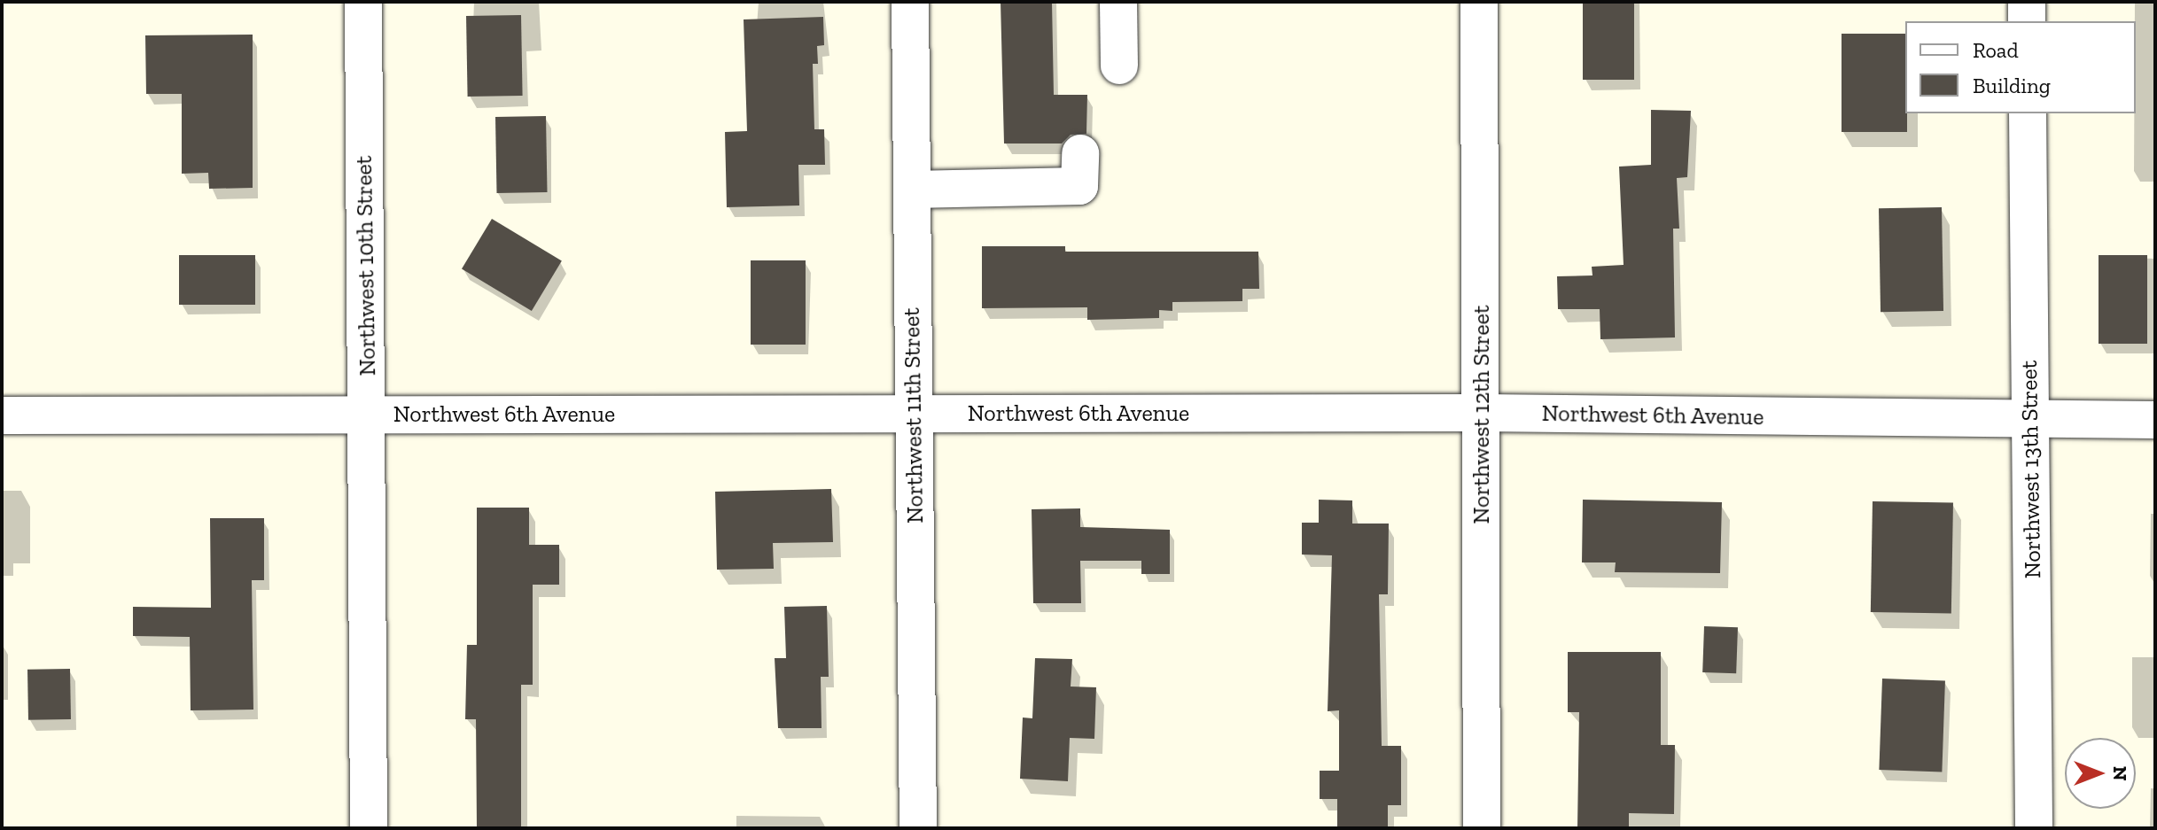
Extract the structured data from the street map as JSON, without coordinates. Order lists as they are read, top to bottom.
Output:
{
  "streets": {
    "street": [
      "Northwest 10th Street",
      "Northwest 6th Avenue",
      "Northwest 12th Street",
      "Northwest 11th Street",
      "Northwest 13th Street"
    ]
  },
  "crossings": [
    ["Northwest 10th Street", "Northwest 6th Avenue"],
    ["Northwest 6th Avenue", "Northwest 12th Street"],
    ["Northwest 6th Avenue", "Northwest 11th Street"],
    ["Northwest 6th Avenue", "Northwest 13th Street"]
  ],
  "legend": ["Road", "Building"],
  "north": "right"
}
